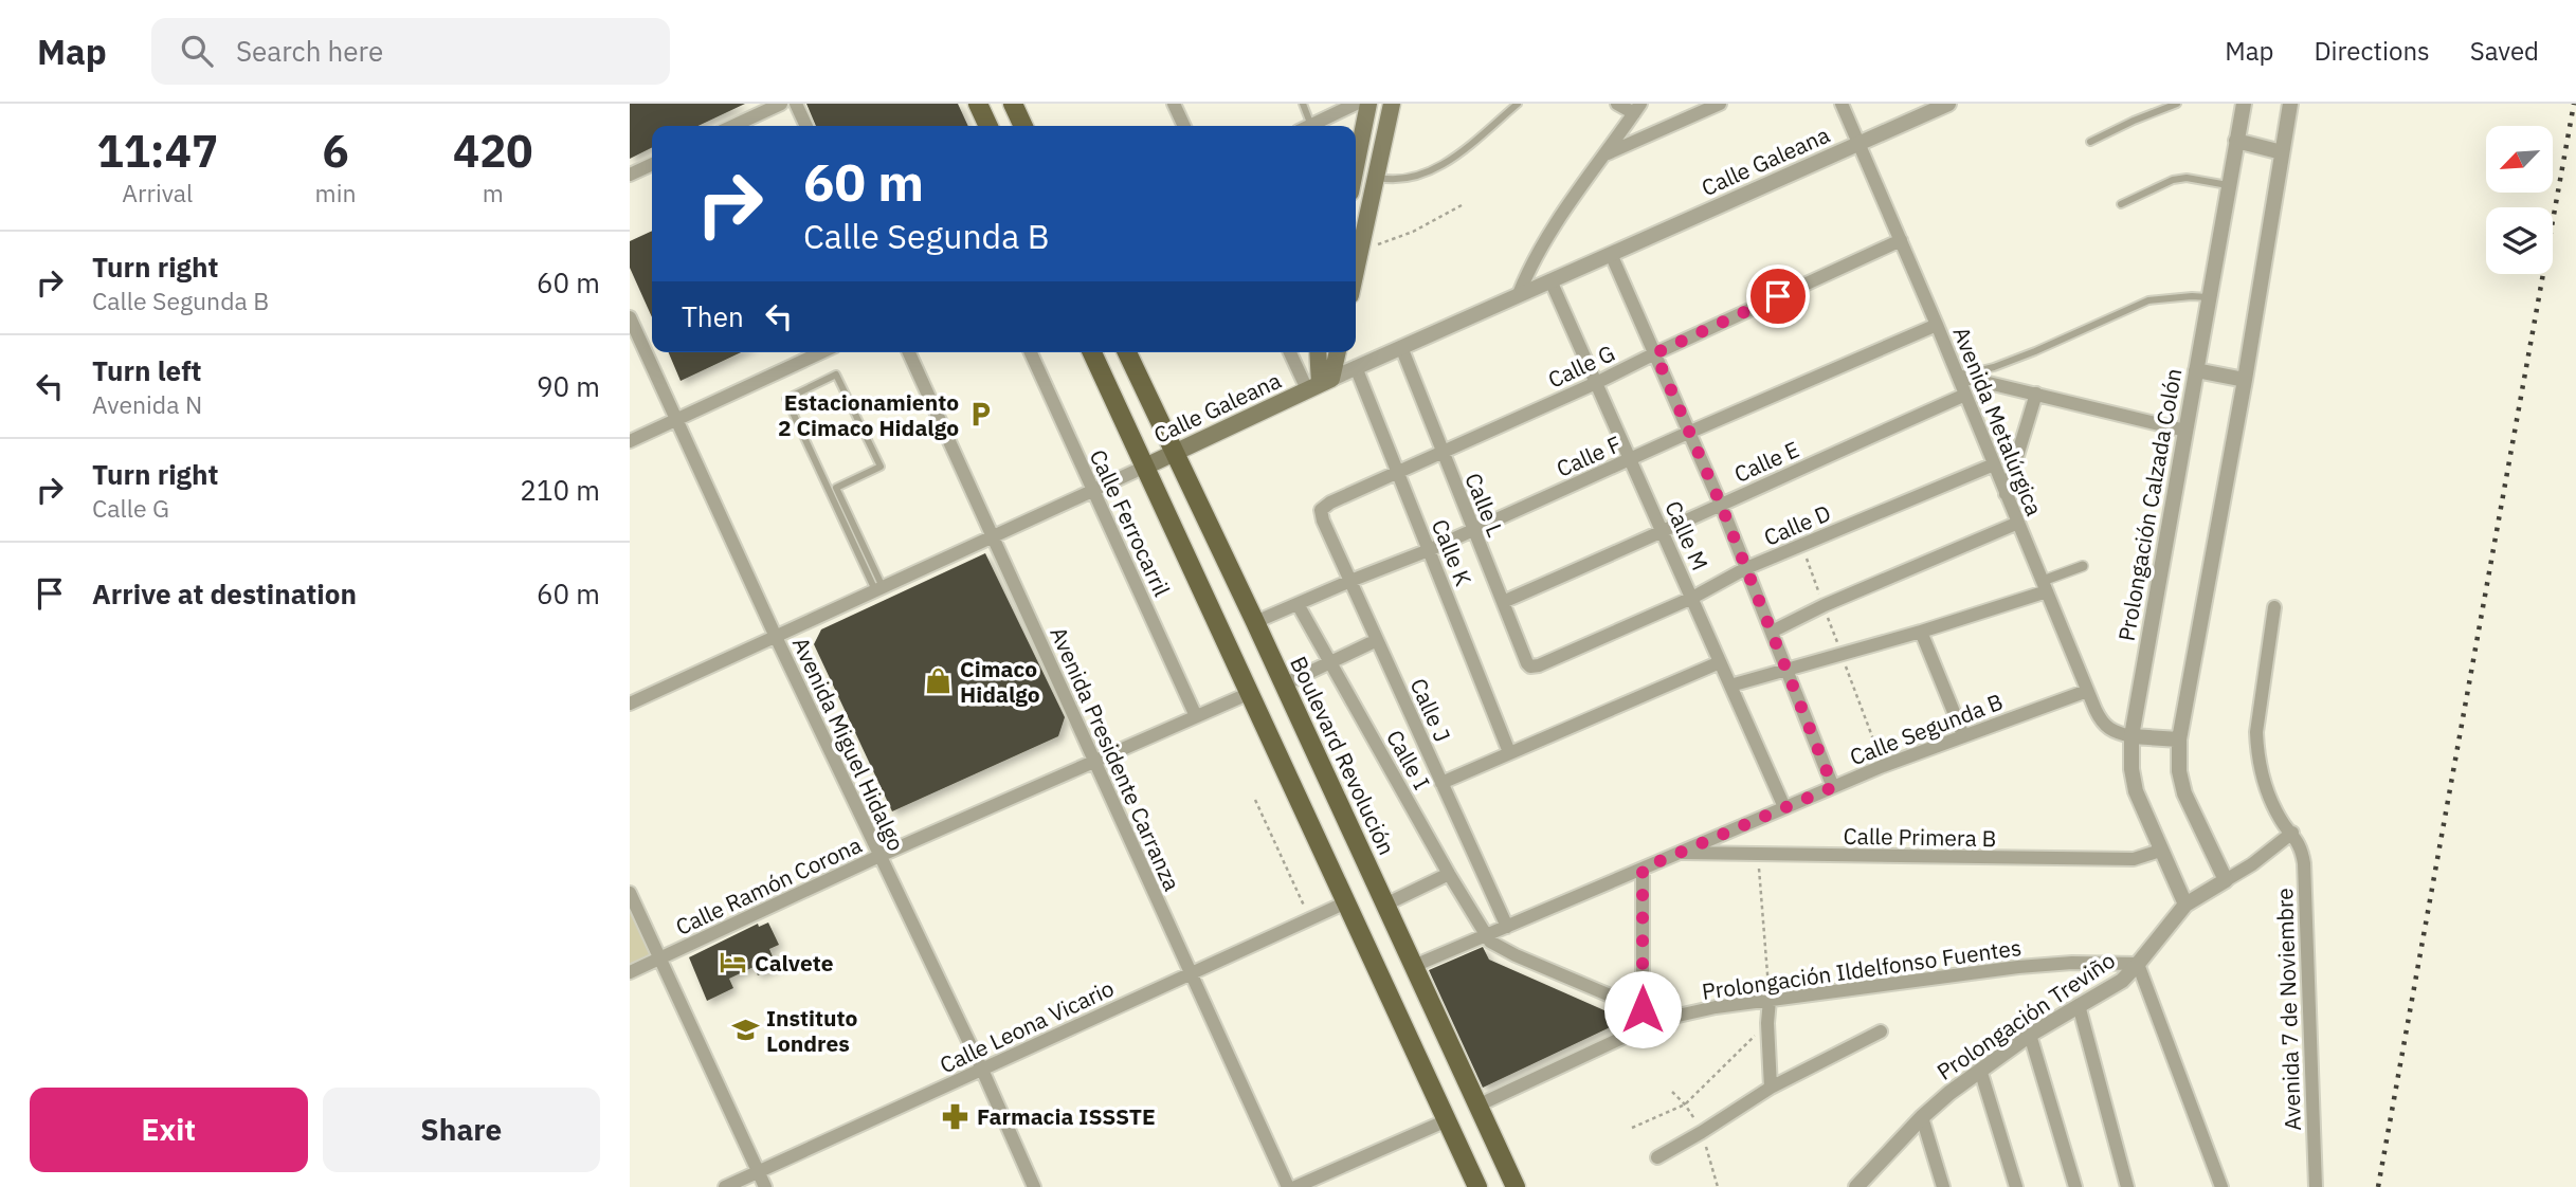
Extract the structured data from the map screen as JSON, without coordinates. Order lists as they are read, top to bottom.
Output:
{
  "streets": {
    "main road": ["Calle Galeana", "Boulevard Revolución"],
    "street": [
      "Calle G",
      "Avenida Metalúrgica",
      "Calle F",
      "Calle E",
      "Calle L",
      "Prolongación Calzada Colón",
      "Calle Ferrocarril",
      "Calle D",
      "Calle M",
      "Calle K",
      "Calle J",
      "Calle Segunda B",
      "Avenida Miguel Hidalgo",
      "Avenida Presidente Carranza",
      "Calle I",
      "Calle Primera B",
      "Calle Ramón Corona",
      "Prolongación Ildelfonso Fuentes",
      "Avenida 7 de Noviembre",
      "Prolongación Treviño",
      "Calle Leona Vicario"
    ]
  },
  "crossings": [
    ["Calle Galeana", "Avenida Metalúrgica"],
    ["Calle Galeana", "Calle L"],
    ["Calle Galeana", "Calle Ferrocarril"],
    ["Calle Galeana", "Calle M"],
    ["Calle Galeana", "Calle K"],
    ["Calle Galeana", "Avenida Miguel Hidalgo"],
    ["Calle Galeana", "Boulevard Revolución"],
    ["Calle Galeana", "Avenida Presidente Carranza"],
    ["Calle G", "Avenida Metalúrgica"],
    ["Calle G", "Calle L"],
    ["Calle G", "Calle M"],
    ["Calle G", "Calle K"],
    ["Calle G", "Calle J"],
    ["Avenida Metalúrgica", "Calle F"],
    ["Avenida Metalúrgica", "Calle E"],
    ["Avenida Metalúrgica", "Prolongación Calzada Colón"],
    ["Avenida Metalúrgica", "Calle D"],
    ["Avenida Metalúrgica", "Calle Segunda B"],
    ["Calle F", "Calle L"],
    ["Calle F", "Calle M"],
    ["Calle F", "Calle K"],
    ["Calle F", "Calle J"],
    ["Calle F", "Boulevard Revolución"],
    ["Calle F", "Calle I"],
    ["Calle E", "Calle L"],
    ["Calle E", "Calle M"],
    ["Calle L", "Calle D"],
    ["Prolongación Calzada Colón", "Calle Primera B"],
    ["Prolongación Calzada Colón", "Prolongación Treviño"],
    ["Calle Ferrocarril", "Calle Ramón Corona"],
    ["Calle D", "Calle M"],
    ["Calle M", "Calle Segunda B"],
    ["Calle J", "Calle Segunda B"],
    ["Calle Segunda B", "Boulevard Revolución"],
    ["Calle Segunda B", "Calle I"],
    ["Calle Segunda B", "Calle Primera B"],
    ["Avenida Miguel Hidalgo", "Calle Ramón Corona"],
    ["Avenida Miguel Hidalgo", "Calle Leona Vicario"],
    ["Boulevard Revolución", "Prolongación Ildelfonso Fuentes"],
    ["Avenida Presidente Carranza", "Calle Ramón Corona"],
    ["Avenida Presidente Carranza", "Calle Leona Vicario"],
    ["Prolongación Ildelfonso Fuentes", "Prolongación Treviño"],
    ["Avenida 7 de Noviembre", "Prolongación Treviño"]
  ],
  "places": {
    "parking": ["Estacionamiento 2 Cimaco Hidalgo"],
    "shop": ["Cimaco Hidalgo"],
    "hotel": ["Calvete"],
    "school or university": ["Instituto Londres"],
    "pharmacy": ["Farmacia ISSSTE"]
  },
  "north": "bottom left",
  "page": {
    "header": "Map",
    "search": "Search here",
    "nav": ["Map", "Directions", "Saved"],
    "eta": [
      "11:47",
      "Arrival",
      "6",
      "min",
      "420",
      "m"
    ],
    "turn": ["60 m", "Calle Segunda B"],
    "list": [
      {
        "name": "Turn right",
        "note": "Calle Segunda B",
        "value": "60 m"
      },
      {
        "name": "Turn left",
        "note": "Avenida N",
        "value": "90 m"
      },
      {
        "name": "Turn right",
        "note": "Calle G",
        "value": "210 m"
      },
      {
        "name": "Arrive at destination",
        "value": "60 m"
      }
    ],
    "then": "Then",
    "buttons": ["Exit", "Share"]
  }
}
